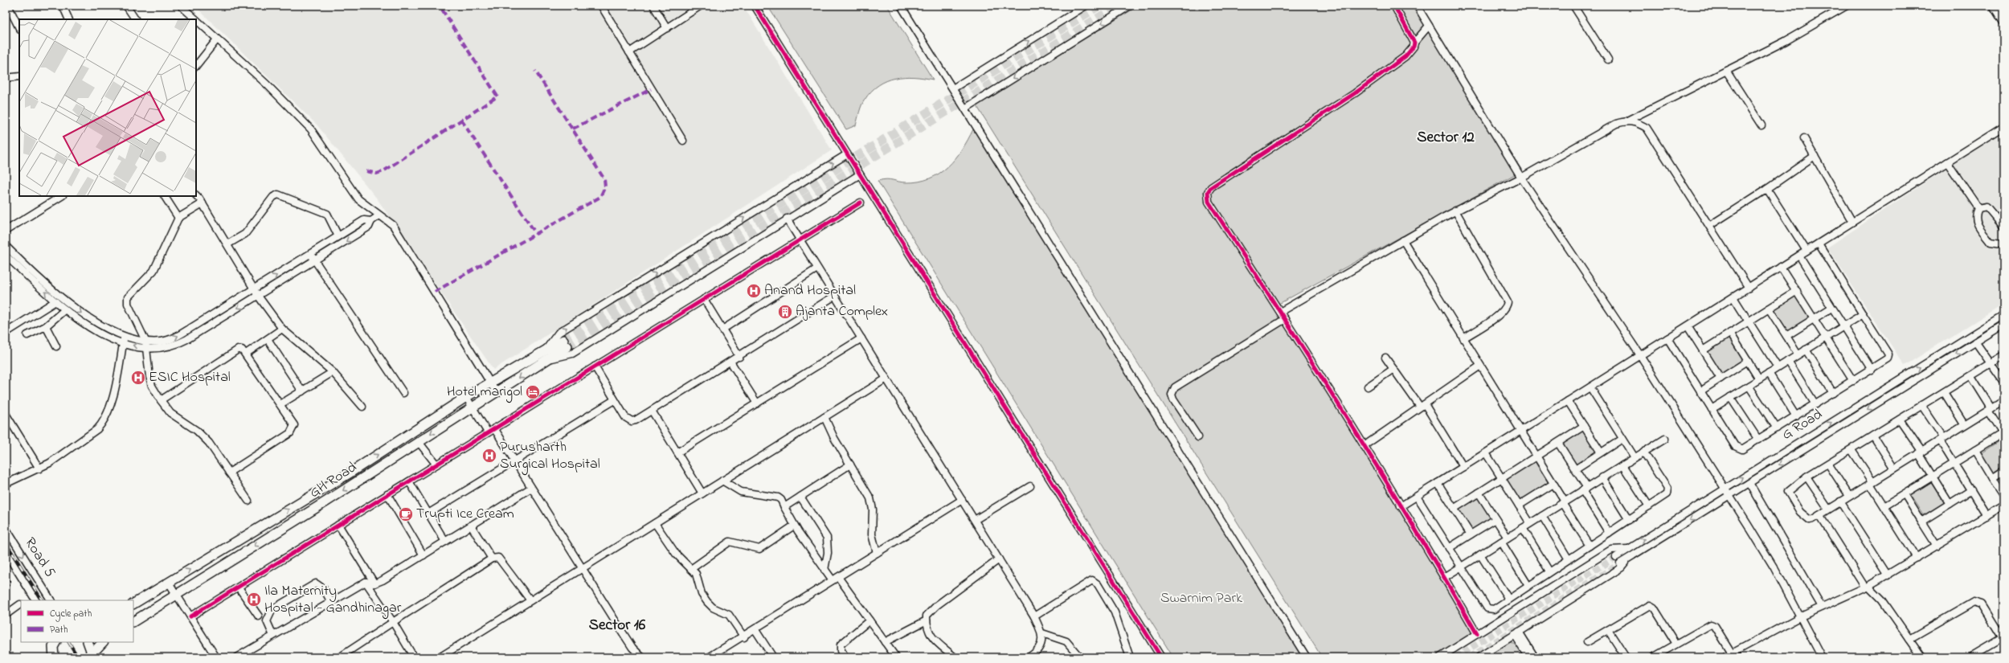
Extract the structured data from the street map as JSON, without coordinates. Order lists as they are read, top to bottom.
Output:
{
  "streets": {
    "main road": ["GH Road"],
    "street": ["G Road", "Road 5"]
  },
  "districts": ["Sector 12", "Sector 16"],
  "parks": ["Swarnim Park"],
  "places": {
    "hospital": [
      "Anand Hospital",
      "ESIC Hospital",
      "Purusharth Surgical Hospital",
      "Ila Maternity Hospital - Gandhinagar"
    ],
    "building": ["Ajanta Complex"],
    "hotel": ["Hotel marigol"],
    "cafe": ["Trupti Ice Cream"]
  },
  "legend": ["Cycle path", "Path"]
}
